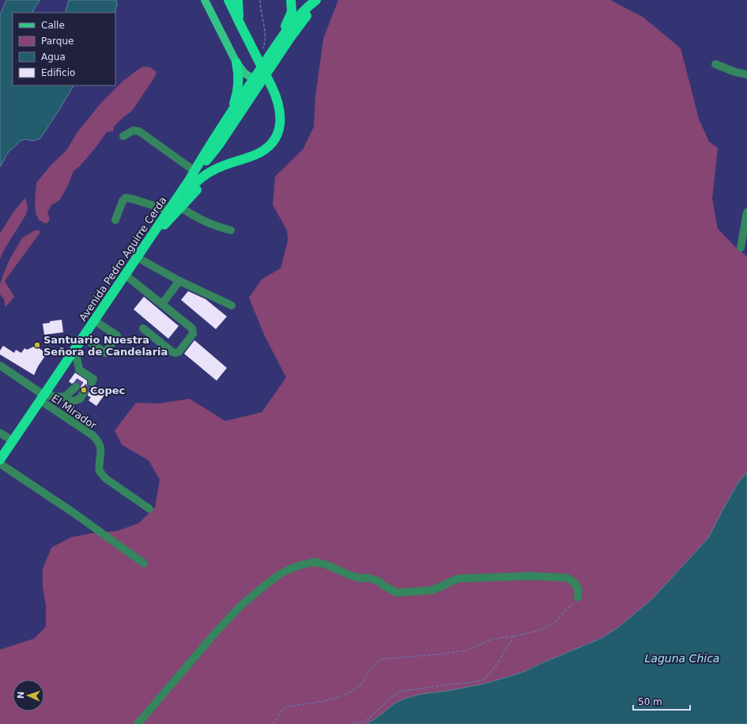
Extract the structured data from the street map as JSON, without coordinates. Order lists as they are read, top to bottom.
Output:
{
  "streets": {
    "highway": ["Avenida Pedro Aguirre Cerda"],
    "street": ["El Mirador"]
  },
  "crossings": [
    ["Avenida Pedro Aguirre Cerda", "El Mirador"]
  ],
  "water": ["Laguna Chica"],
  "places": ["Santuario Nuestra Señora de Candelaria", "Copec"],
  "legend": [
    "Calle",
    "Parque",
    "Agua",
    "Edificio"
  ],
  "scale_bar": "50 m",
  "north": "left"
}
